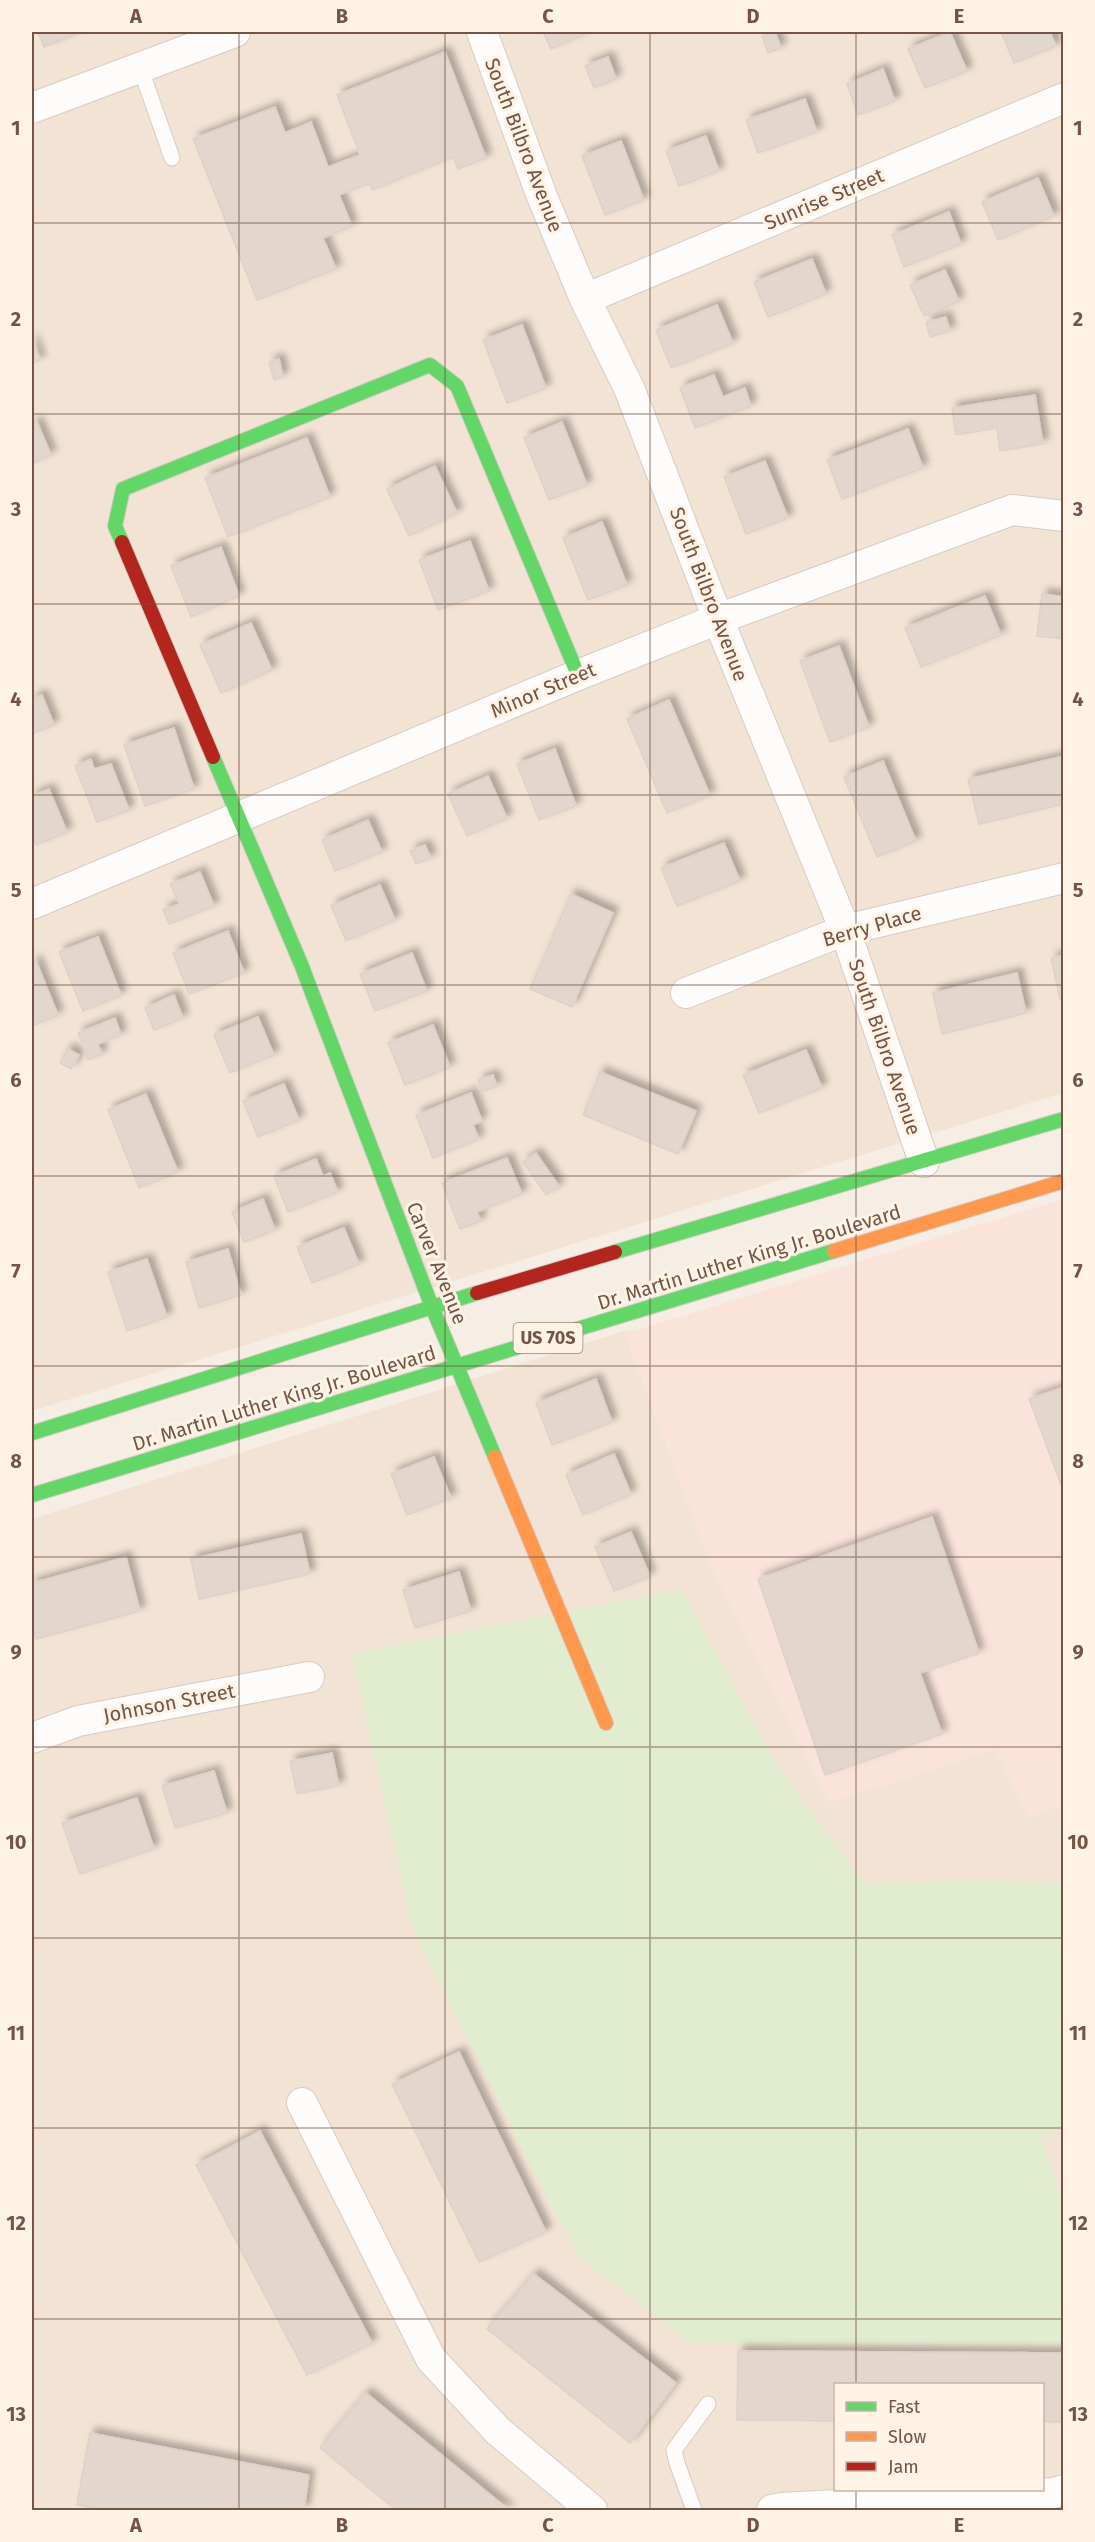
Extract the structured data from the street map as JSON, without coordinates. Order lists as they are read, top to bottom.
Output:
{
  "streets": {
    "main road": ["Dr. Martin Luther King Jr. Boulevard", "Carver Avenue", "US 70S"],
    "street": [
      "South Bilbro Avenue",
      "Sunrise Street",
      "Minor Street",
      "Berry Place",
      "Johnson Street"
    ]
  },
  "crossings": [
    ["South Bilbro Avenue", "Sunrise Street"],
    ["South Bilbro Avenue", "Minor Street"],
    ["South Bilbro Avenue", "Berry Place"],
    ["South Bilbro Avenue", "Dr. Martin Luther King Jr. Boulevard"],
    ["Minor Street", "Carver Avenue"],
    ["Dr. Martin Luther King Jr. Boulevard", "Carver Avenue"]
  ],
  "legend": ["Fast", "Slow", "Jam"],
  "grid": {
    "columns": [
      "A",
      "B",
      "C",
      "D",
      "E"
    ],
    "rows": [
      "1",
      "2",
      "3",
      "4",
      "5",
      "6",
      "7",
      "8",
      "9",
      "10",
      "11",
      "12",
      "13"
    ]
  }
}
